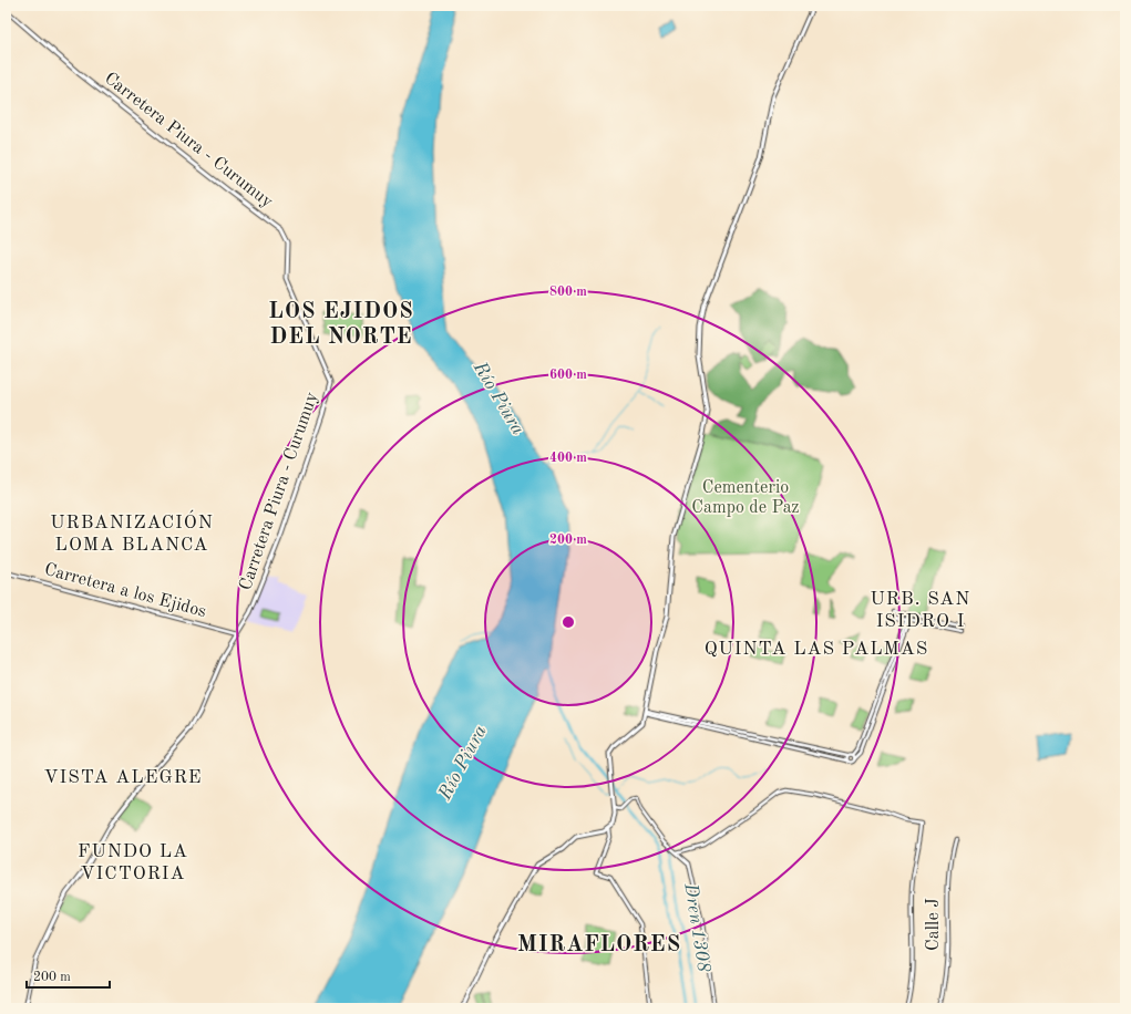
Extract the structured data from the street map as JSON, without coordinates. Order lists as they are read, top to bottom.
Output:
{
  "streets": {
    "main road": ["Carretera Piura - Curumuy"],
    "street": ["Carretera a los Ejidos", "Calle J"]
  },
  "crossings": [
    ["Carretera Piura - Curumuy", "Carretera a los Ejidos"]
  ],
  "districts": [
    "LOS EJIDOS DEL NORTE",
    "URBANIZACIÓN LOMA BLANCA",
    "URB. SAN ISIDRO I",
    "QUINTA LAS PALMAS",
    "VISTA ALEGRE",
    "FUNDO LA VICTORIA",
    "MIRAFLORES"
  ],
  "water": ["Río Piura", "Dren 1308"],
  "parks": ["Cementerio Campo de Paz"],
  "scale_bar": "200 m",
  "rings": [
    "800 m",
    "600 m",
    "400 m",
    "200 m"
  ]
}
